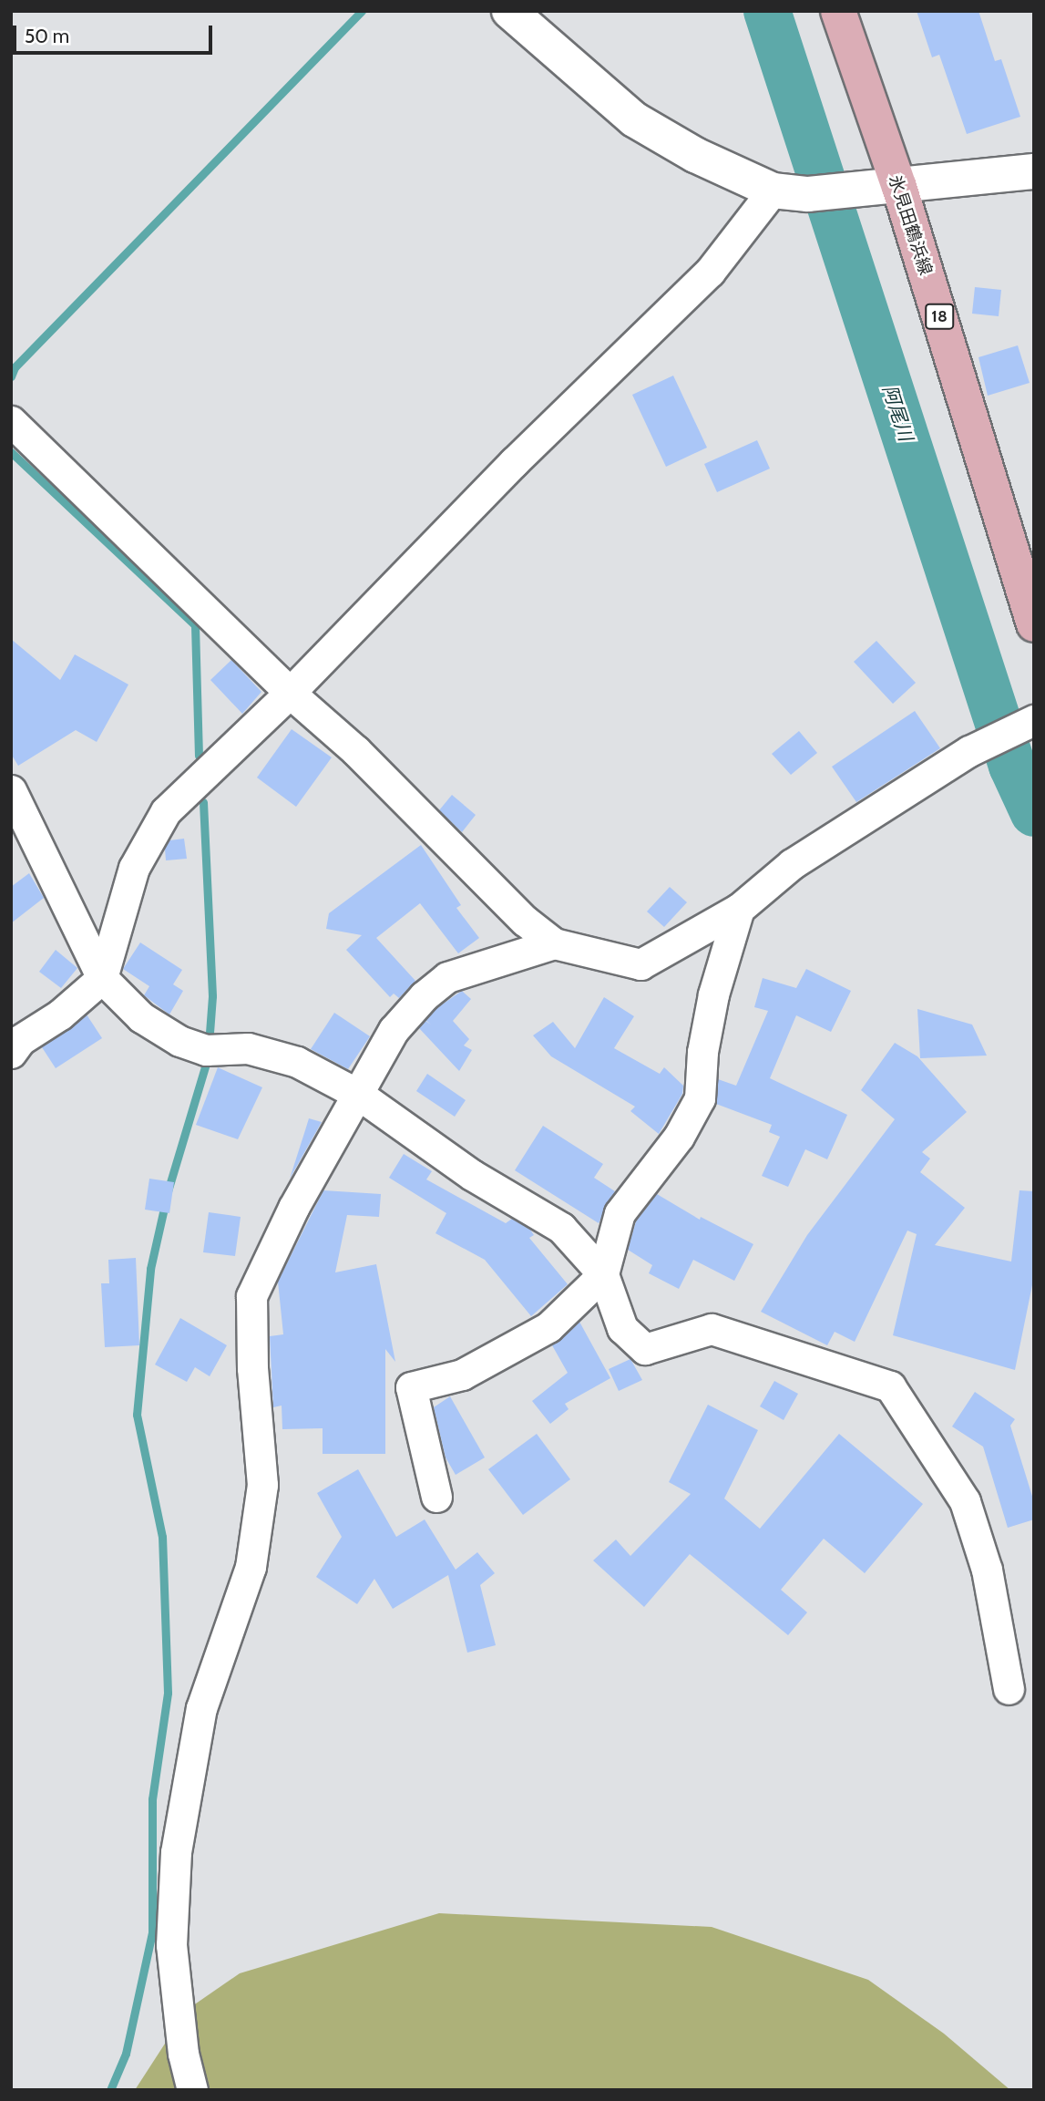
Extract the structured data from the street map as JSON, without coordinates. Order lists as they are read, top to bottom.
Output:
{
  "streets": {
    "main road": ["氷見田鶴浜線", "18"]
  },
  "water": ["阿尾川"],
  "scale_bar": "50 m"
}
